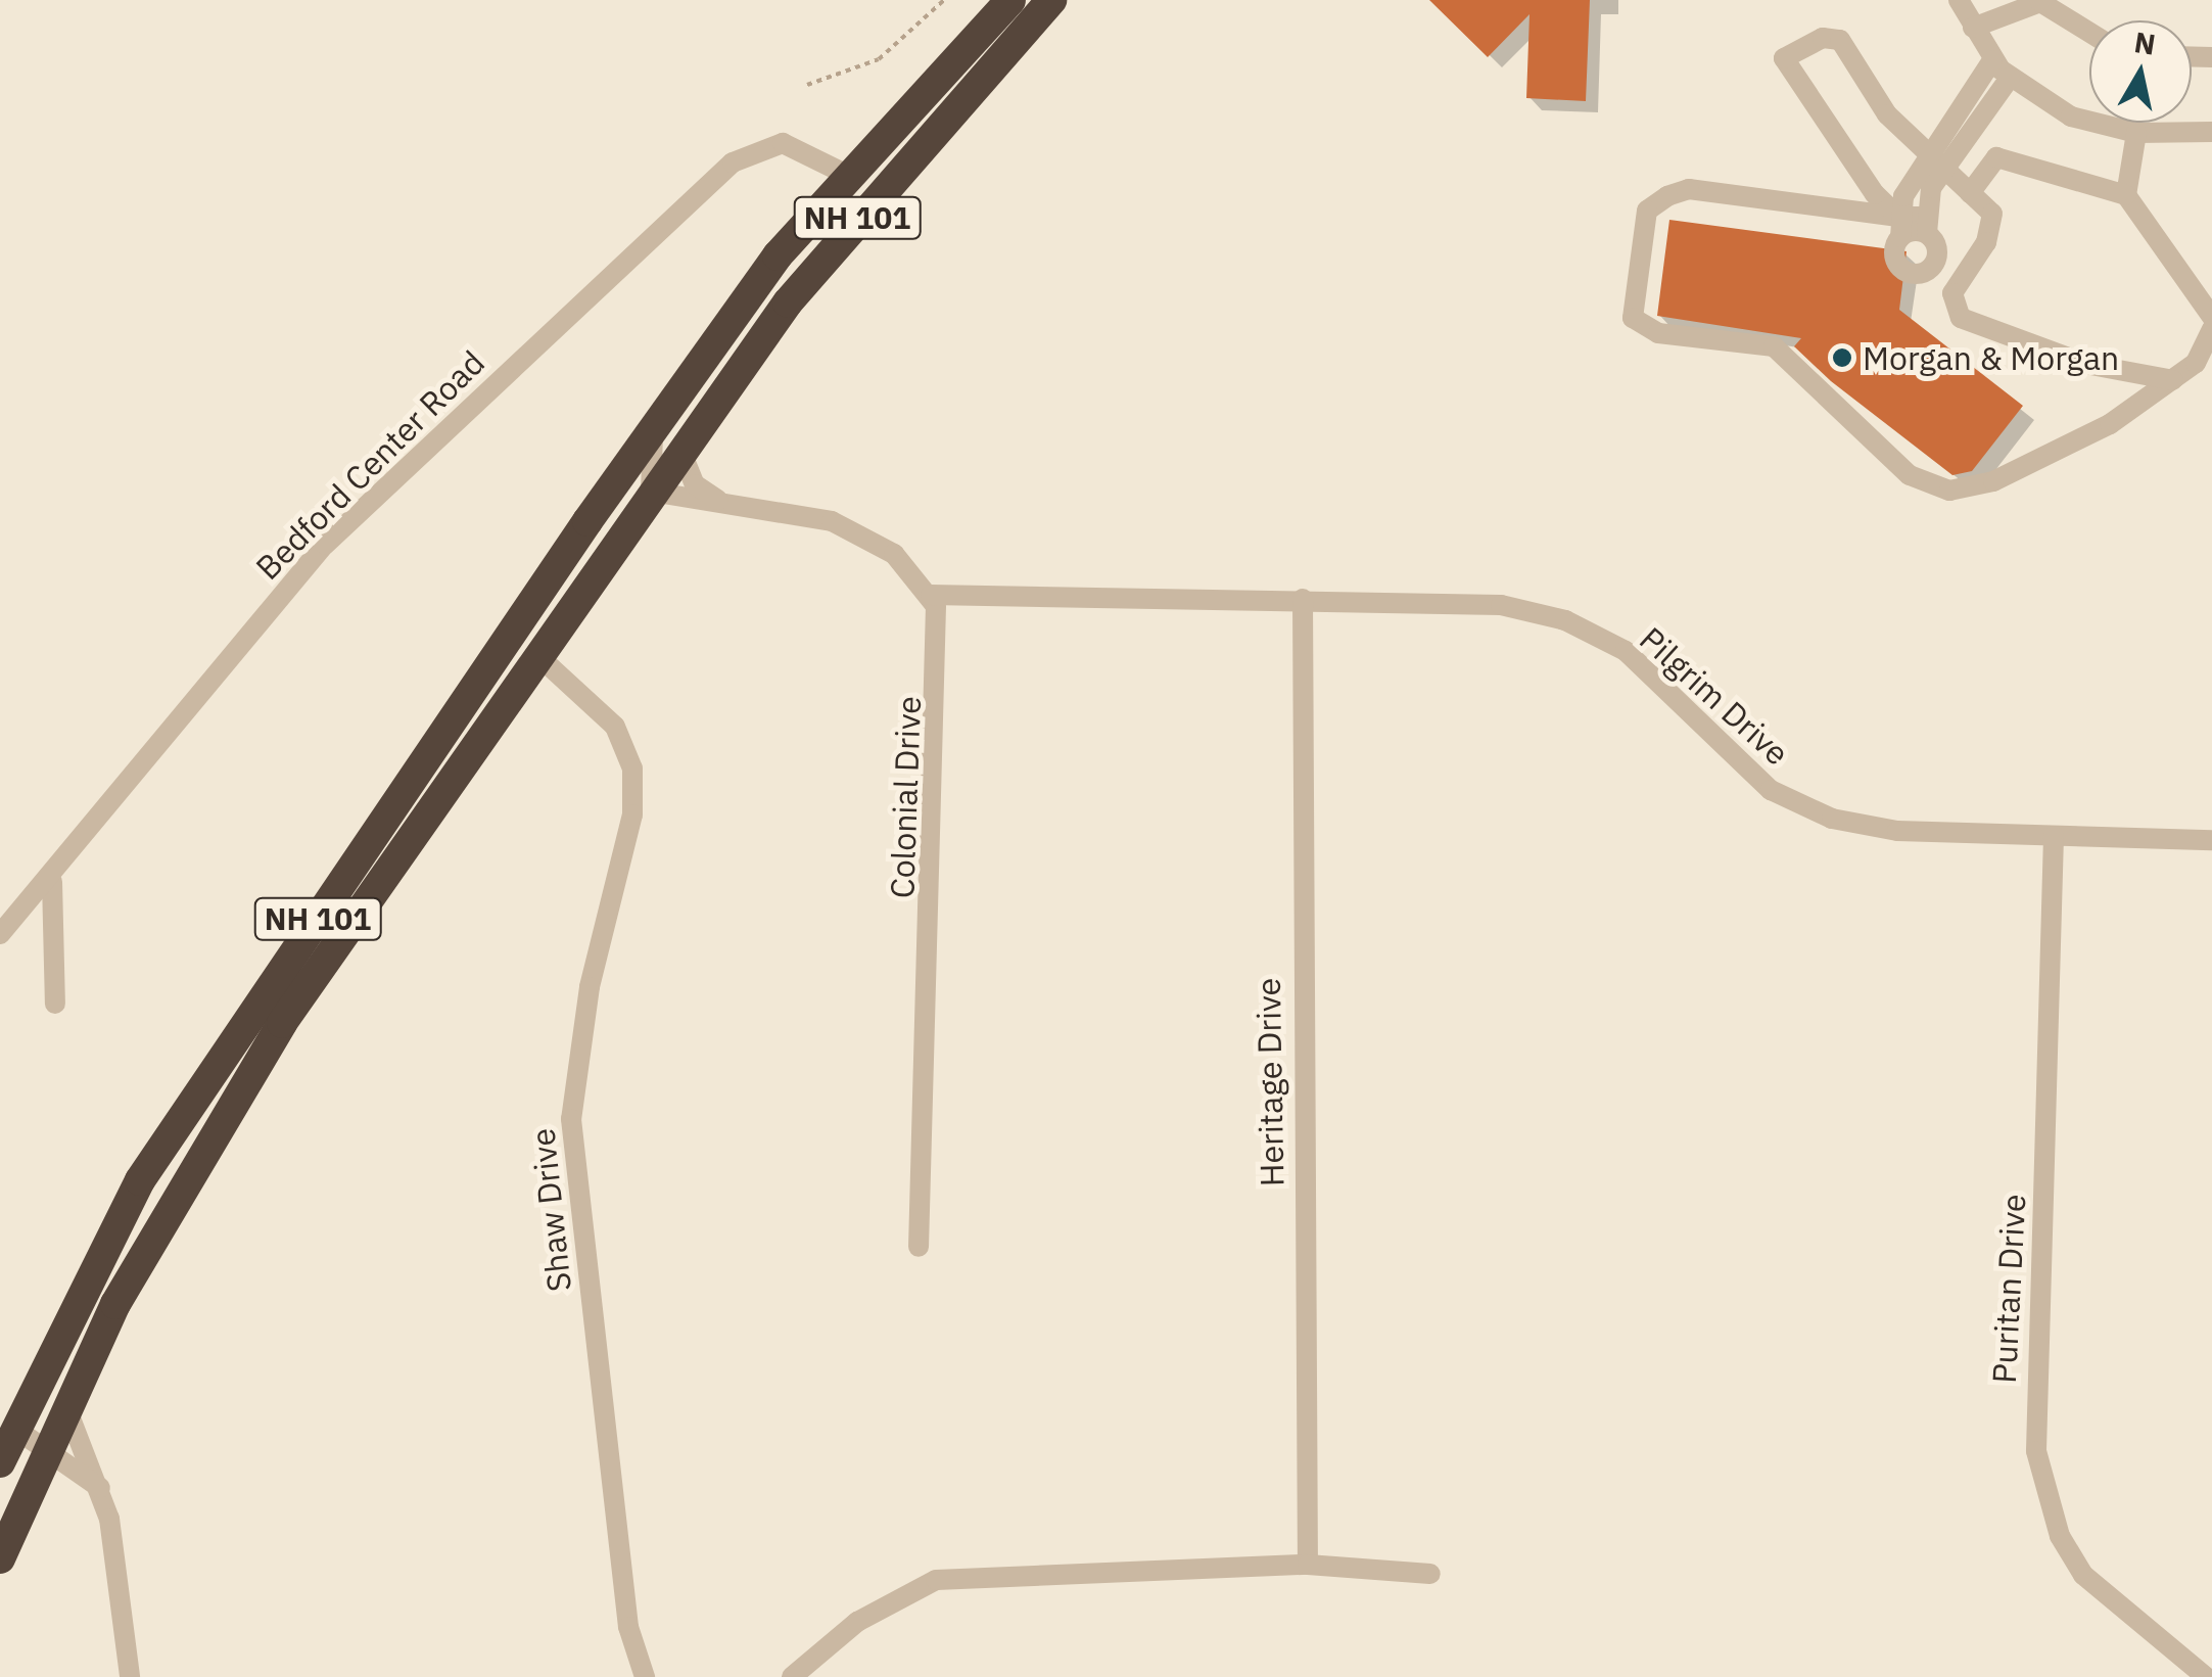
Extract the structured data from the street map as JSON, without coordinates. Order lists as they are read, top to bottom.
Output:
{
  "streets": {
    "highway": ["NH 101"],
    "street": [
      "Bedford Center Road",
      "Pilgrim Drive",
      "Colonial Drive",
      "Heritage Drive",
      "Shaw Drive",
      "Puritan Drive"
    ]
  },
  "crossings": [
    ["NH 101", "Bedford Center Road"],
    ["NH 101", "Shaw Drive"],
    ["Pilgrim Drive", "Colonial Drive"],
    ["Pilgrim Drive", "Heritage Drive"],
    ["Pilgrim Drive", "Puritan Drive"]
  ],
  "places": ["Morgan & Morgan"],
  "north": "top"
}
